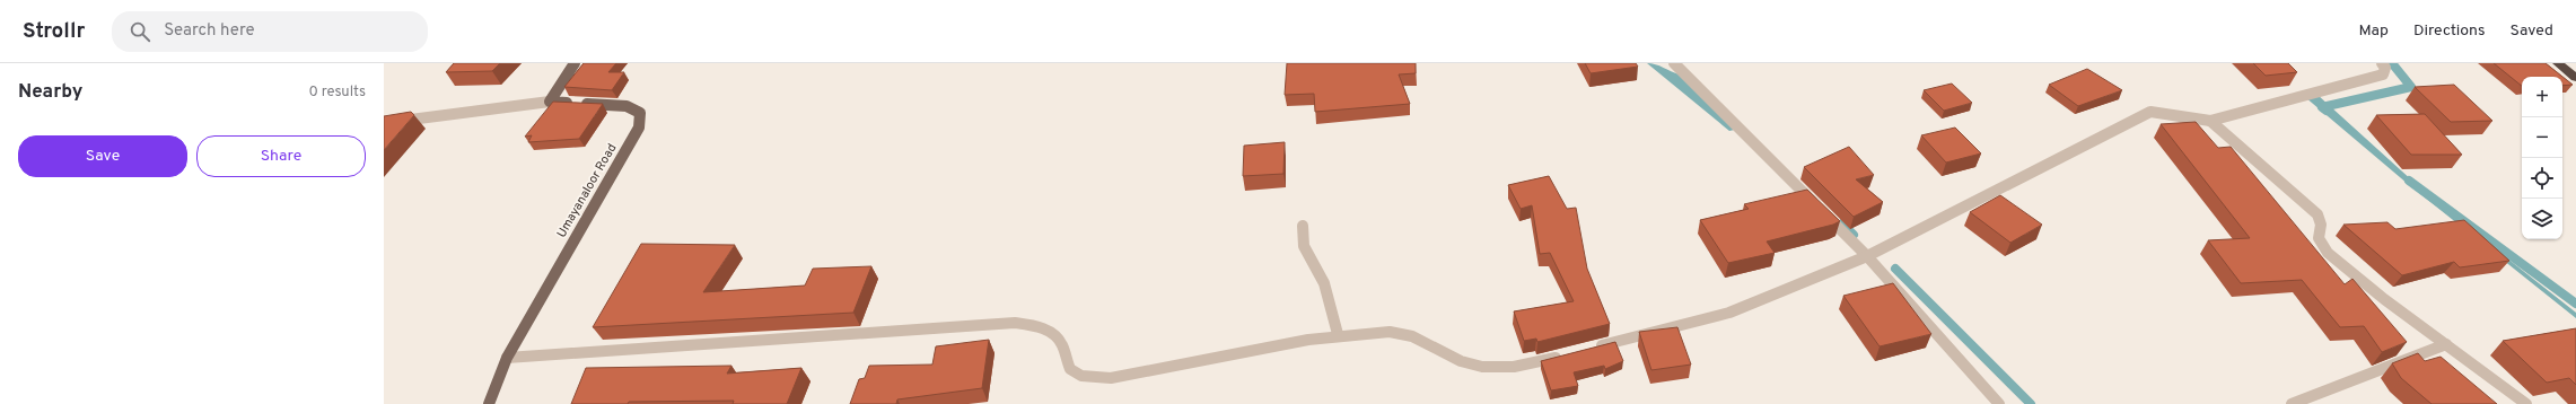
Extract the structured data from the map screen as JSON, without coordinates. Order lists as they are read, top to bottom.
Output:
{
  "streets": {
    "main road": ["Umayanaloor Road"]
  },
  "page": {
    "header": "Strollr",
    "search": "Search here",
    "nav": ["Map", "Directions", "Saved"],
    "heading": ["Nearby", "0 results"],
    "map_buttons": ["+", "−"],
    "buttons": ["Save", "Share"]
  }
}
